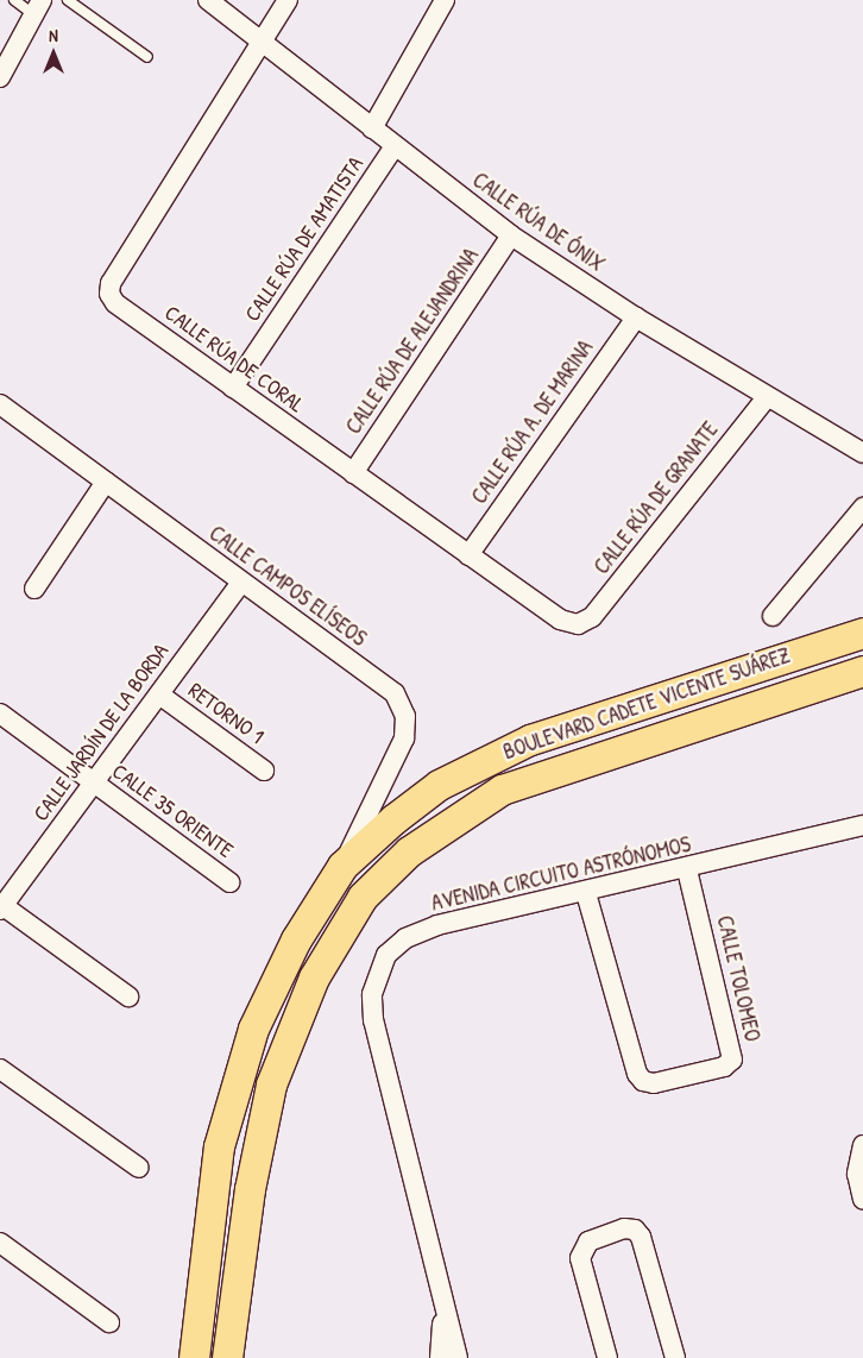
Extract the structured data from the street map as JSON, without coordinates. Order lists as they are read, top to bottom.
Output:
{
  "streets": {
    "main road": ["BOULEVARD CADETE VICENTE SUÁREZ"],
    "street": [
      "CALLE RÚA DE ÓNIX",
      "CALLE RÚA DE AMATISTA",
      "CALLE RÚA DE ALEJANDRINA",
      "CALLE RÚA DE CORAL",
      "CALLE RÚA A. DE MARINA",
      "CALLE RÚA DE GRANATE",
      "CALLE CAMPOS ELÍSEOS",
      "RETORNO 1",
      "CALLE JARDÍN DE LA BORDA",
      "CALLE 35 ORIENTE",
      "AVENIDA CIRCUITO ASTRÓNOMOS",
      "CALLE TOLOMEO"
    ]
  },
  "crossings": [
    ["CALLE RÚA DE ÓNIX", "CALLE RÚA DE AMATISTA"],
    ["CALLE RÚA DE ÓNIX", "CALLE RÚA DE ALEJANDRINA"],
    ["CALLE RÚA DE ÓNIX", "CALLE RÚA DE CORAL"],
    ["CALLE RÚA DE ÓNIX", "CALLE RÚA A. DE MARINA"],
    ["CALLE RÚA DE ÓNIX", "CALLE RÚA DE GRANATE"],
    ["CALLE RÚA DE AMATISTA", "CALLE RÚA DE CORAL"],
    ["CALLE RÚA DE ALEJANDRINA", "CALLE RÚA DE CORAL"],
    ["CALLE RÚA DE CORAL", "CALLE RÚA A. DE MARINA"],
    ["CALLE RÚA DE CORAL", "CALLE RÚA DE GRANATE"],
    ["CALLE CAMPOS ELÍSEOS", "BOULEVARD CADETE VICENTE SUÁREZ"],
    ["CALLE CAMPOS ELÍSEOS", "CALLE JARDÍN DE LA BORDA"],
    ["RETORNO 1", "CALLE JARDÍN DE LA BORDA"],
    ["CALLE JARDÍN DE LA BORDA", "CALLE 35 ORIENTE"],
    ["AVENIDA CIRCUITO ASTRÓNOMOS", "CALLE TOLOMEO"]
  ],
  "north": "top"
}
